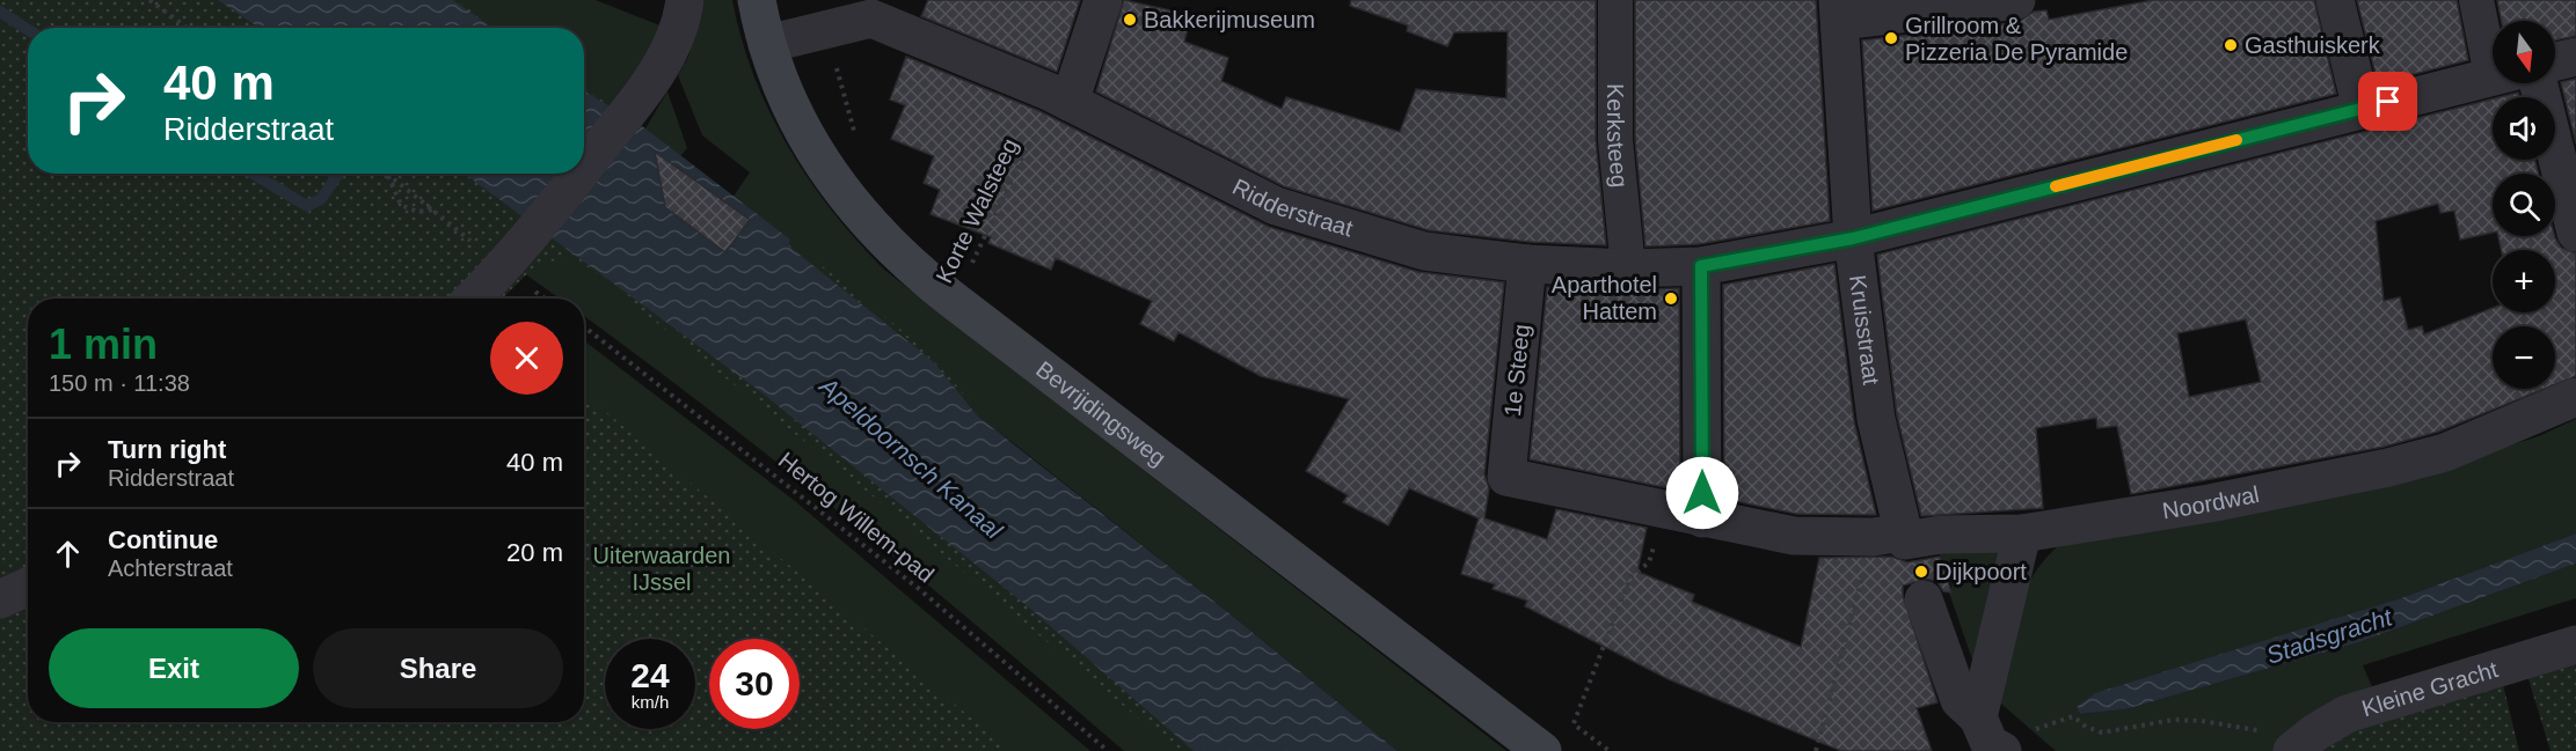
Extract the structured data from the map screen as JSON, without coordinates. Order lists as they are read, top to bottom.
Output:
{
  "streets": {
    "main road": ["Bevrijdingsweg"],
    "street": [
      "Kerksteeg",
      "Ridderstraat",
      "Kruisstraat",
      "1e Steeg",
      "Noordwal",
      "Kleine Gracht"
    ],
    "path": ["Korte Walsteeg", "Hertog Willem-pad"]
  },
  "crossings": [
    ["Kerksteeg", "Ridderstraat"],
    ["Ridderstraat", "Kruisstraat"],
    ["Ridderstraat", "1e Steeg"],
    ["Ridderstraat", "Bevrijdingsweg"],
    ["Korte Walsteeg", "Bevrijdingsweg"],
    ["Kruisstraat", "Noordwal"],
    ["1e Steeg", "Noordwal"]
  ],
  "water": ["Apeldoornsch Kanaal", "Stadsgracht"],
  "parks": ["Uiterwaarden IJssel"],
  "places": [
    "Bakkerijmuseum",
    "Grillroom & Pizzeria De Pyramide",
    "Gasthuiskerk",
    "Aparthotel Hattem",
    "Dijkpoort"
  ],
  "north": "bottom",
  "page": {
    "map_buttons": ["+", "−"],
    "turn": ["40 m", "Ridderstraat"],
    "heading": ["1 min", "150 m · 11:38"],
    "list": [
      {
        "name": "Turn right",
        "note": "Ridderstraat",
        "value": "40 m"
      },
      {
        "name": "Continue",
        "note": "Achterstraat",
        "value": "20 m"
      }
    ],
    "buttons": ["Exit", "Share"],
    "speed": "24 km/h",
    "limit": "30"
  }
}
